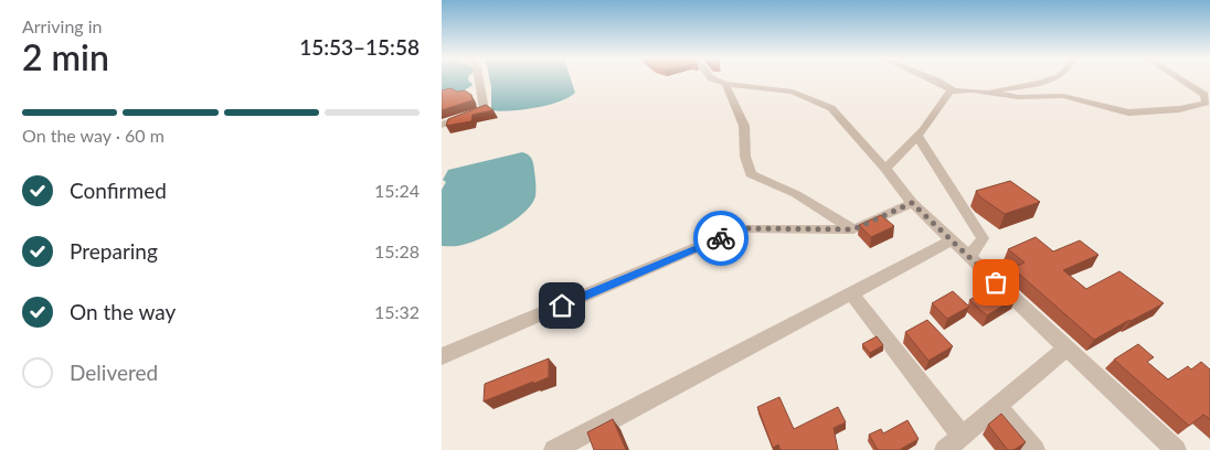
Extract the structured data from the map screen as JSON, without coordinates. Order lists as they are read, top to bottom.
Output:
{
  "page": {
    "heading": ["2 min", "Arriving in", "15:53–15:58"],
    "bar": "On the way · 60 m",
    "list": [
      ["Confirmed", "15:24"],
      ["Preparing", "15:28"],
      ["On the way", "15:32"],
      "Delivered"
    ]
  }
}
